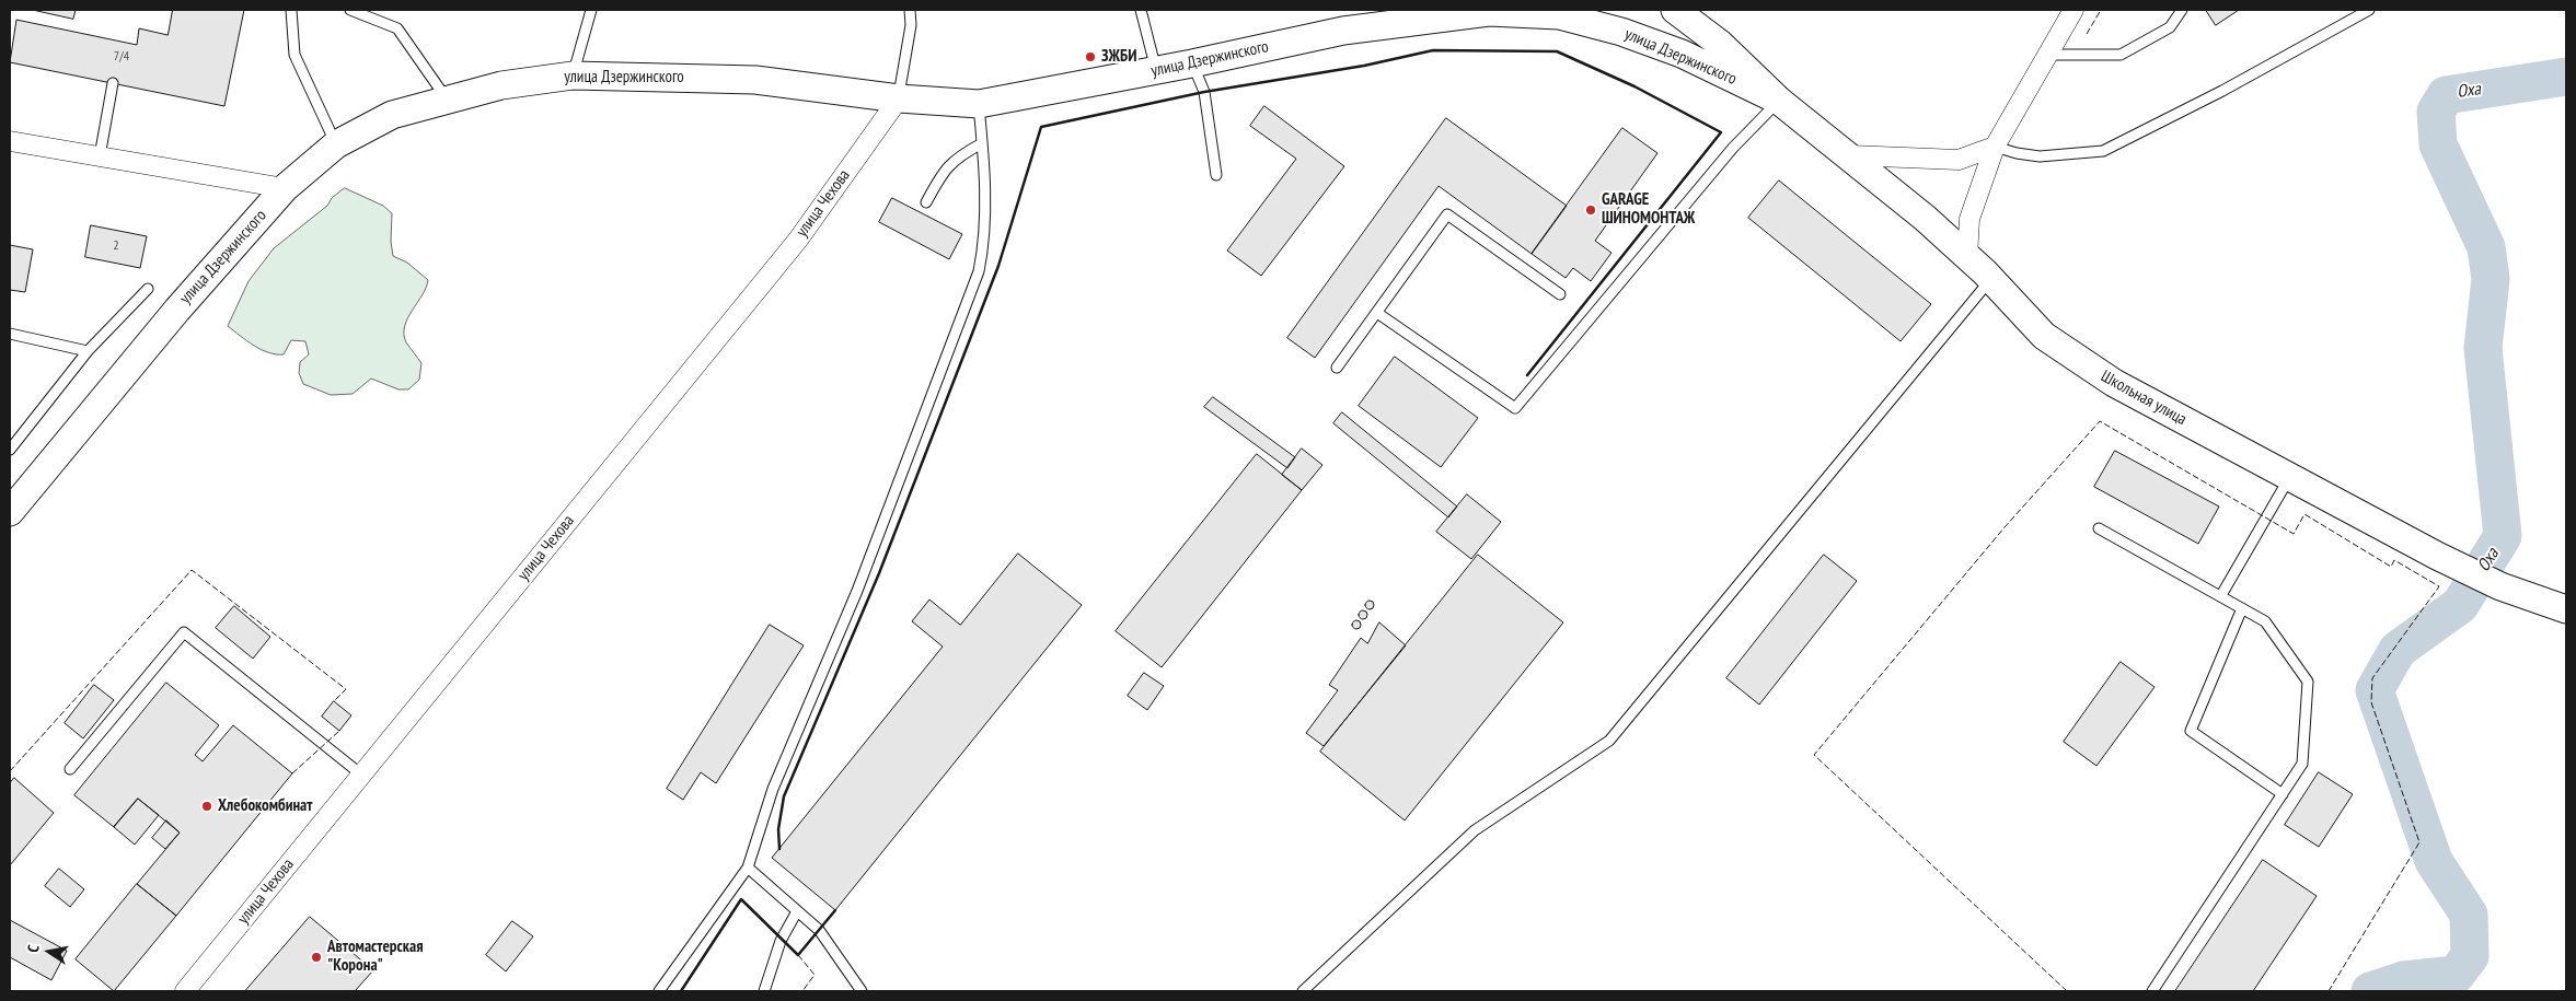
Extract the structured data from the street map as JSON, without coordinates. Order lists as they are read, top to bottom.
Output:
{
  "streets": {
    "street": ["улица Дзержинского", "улица Чехова", "Школьная улица"]
  },
  "crossings": [
    ["улица Дзержинского", "улица Чехова"],
    ["улица Дзержинского", "Школьная улица"]
  ],
  "water": ["Оха"],
  "places": [
    "ЗЖБИ",
    "GARAGE ШИНОМОНТАЖ",
    "Хлебокомбинат",
    "Автомастерская \"Корона\""
  ],
  "house_numbers": ["7/4", "2"],
  "north": "left"
}
